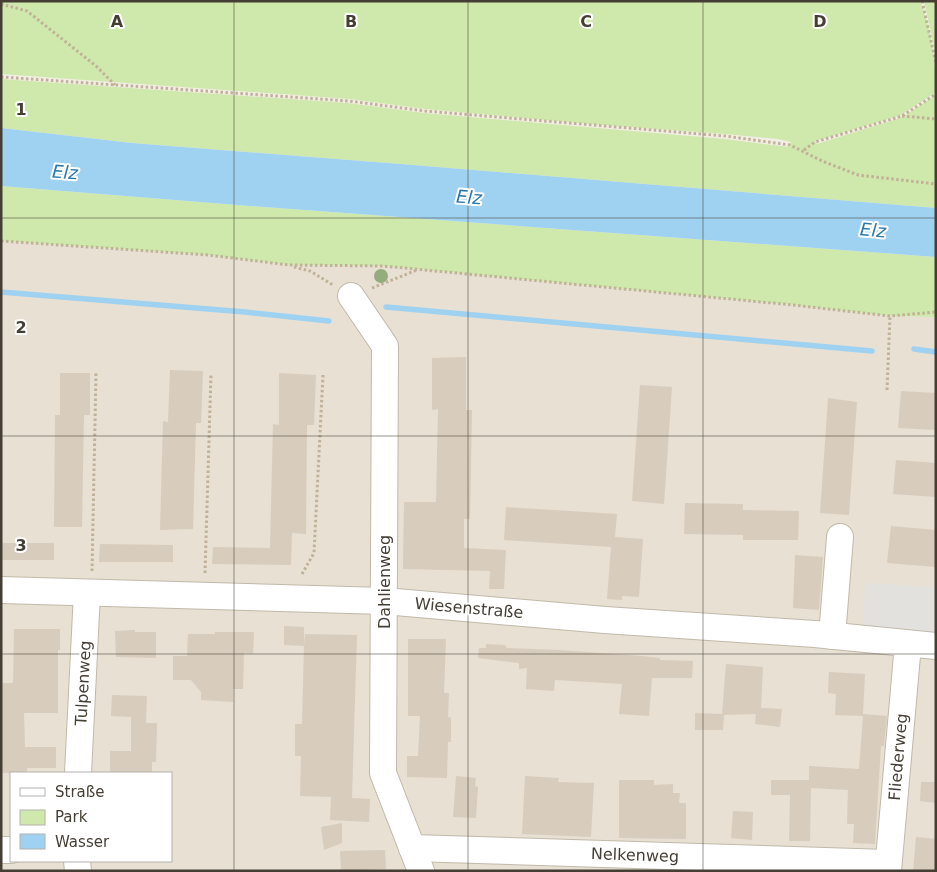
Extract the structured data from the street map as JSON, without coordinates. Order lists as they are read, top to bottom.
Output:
{
  "streets": {
    "street": [
      "Dahlienweg",
      "Wiesenstraße",
      "Tulpenweg",
      "Fliederweg",
      "Nelkenweg"
    ]
  },
  "crossings": [
    ["Dahlienweg", "Wiesenstraße"],
    ["Dahlienweg", "Nelkenweg"],
    ["Wiesenstraße", "Tulpenweg"],
    ["Wiesenstraße", "Fliederweg"],
    ["Fliederweg", "Nelkenweg"]
  ],
  "water": ["Elz"],
  "legend": ["Straße", "Park", "Wasser"],
  "grid": {
    "columns": [
      "A",
      "B",
      "C",
      "D"
    ],
    "rows": ["1", "2", "3"]
  }
}
